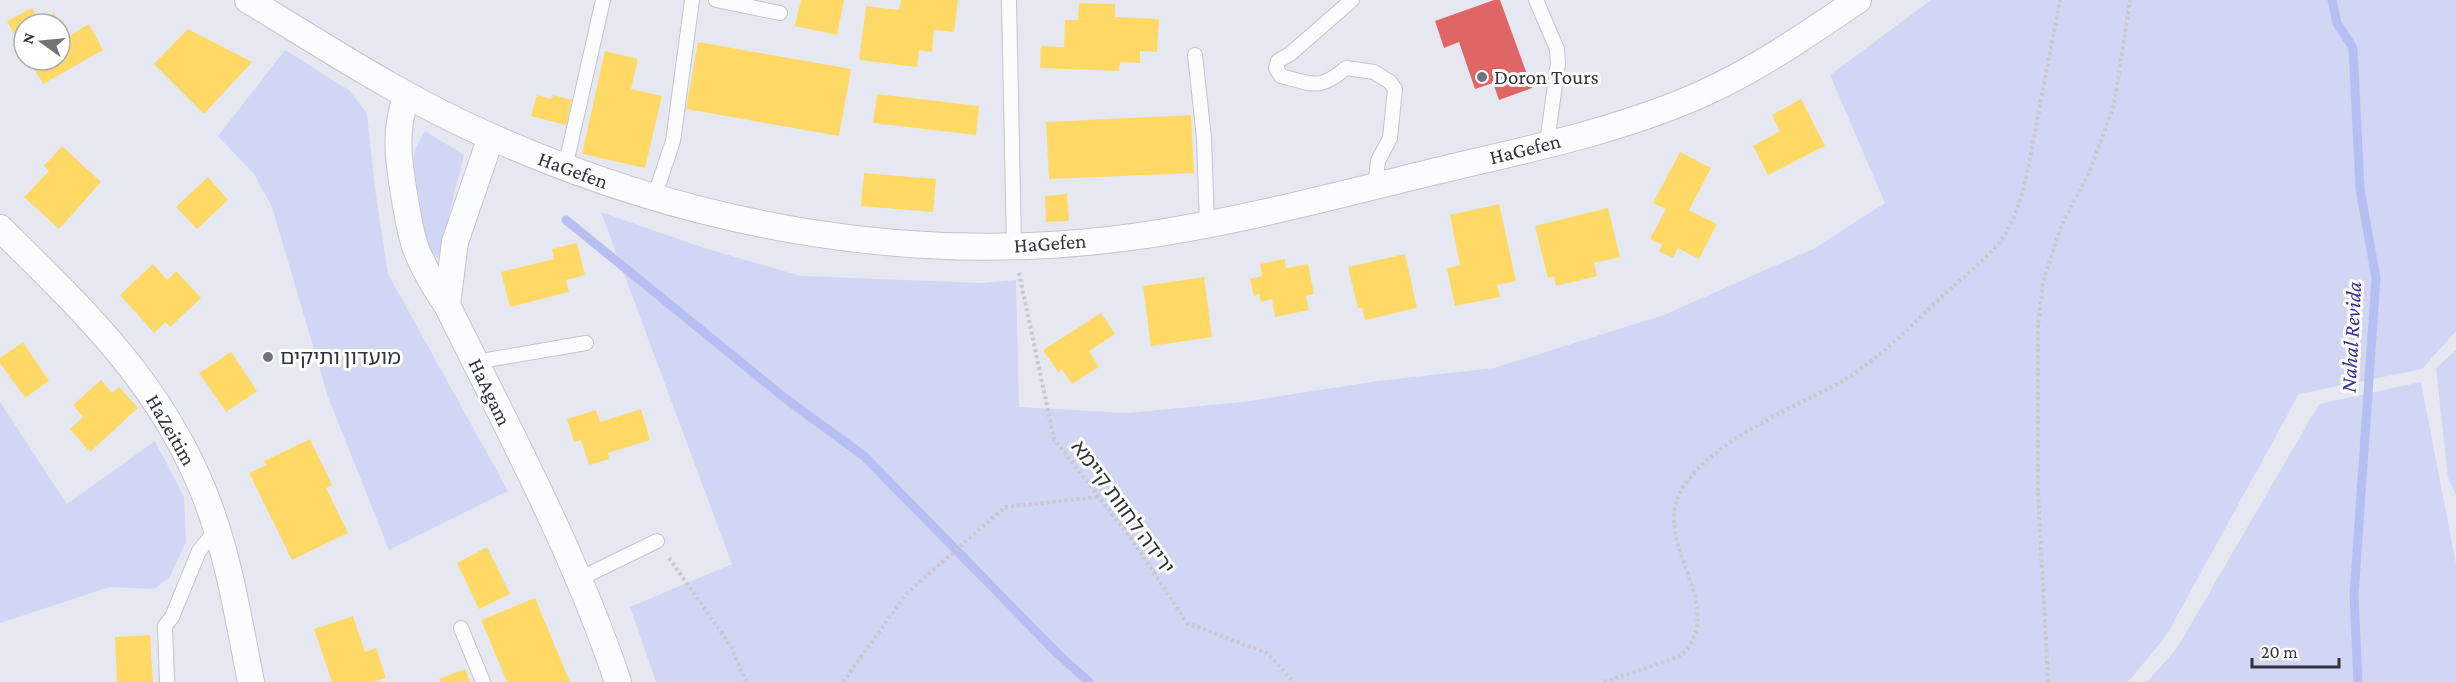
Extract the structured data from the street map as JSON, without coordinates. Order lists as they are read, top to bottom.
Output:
{
  "streets": {
    "street": ["HaGefen", "HaAgam", "HaZeitim"],
    "path": ["ירידה לחוות קיימא"]
  },
  "crossings": [
    ["HaGefen", "HaAgam"],
    ["HaGefen", "ירידה לחוות קיימא"]
  ],
  "water": ["Nahal Revida"],
  "places": ["Doron Tours", "מועדון ותיקים"],
  "scale_bar": "20 m",
  "north": "left"
}
